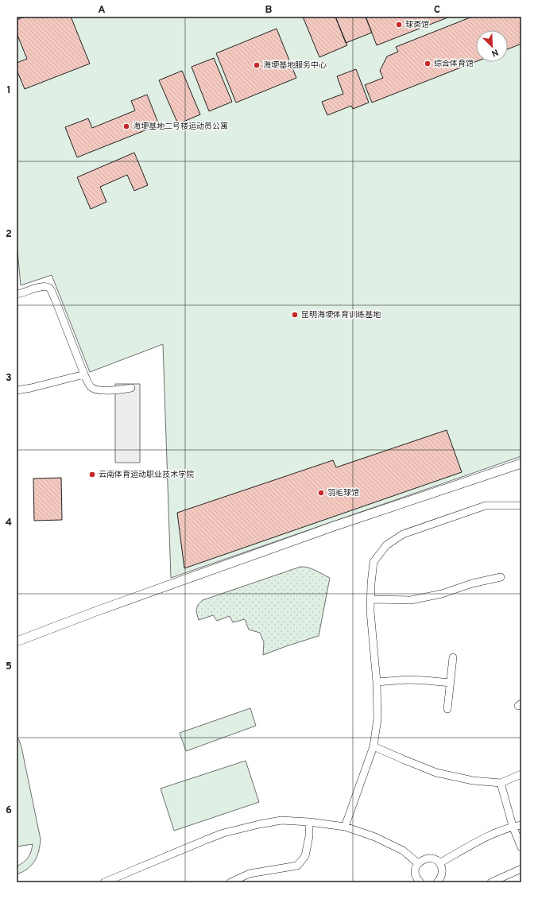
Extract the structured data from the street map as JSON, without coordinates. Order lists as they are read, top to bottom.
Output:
{
  "places": [
    "球类馆",
    "综合体育馆",
    "海埂基地服务中心",
    "海埂基地二号楼运动员公寓",
    "昆明海埂体育训练基地",
    "云南体育运动职业技术学院",
    "羽毛球馆"
  ],
  "north": "bottom right",
  "grid": {
    "columns": ["A", "B", "C"],
    "rows": [
      "1",
      "2",
      "3",
      "4",
      "5",
      "6"
    ]
  }
}
